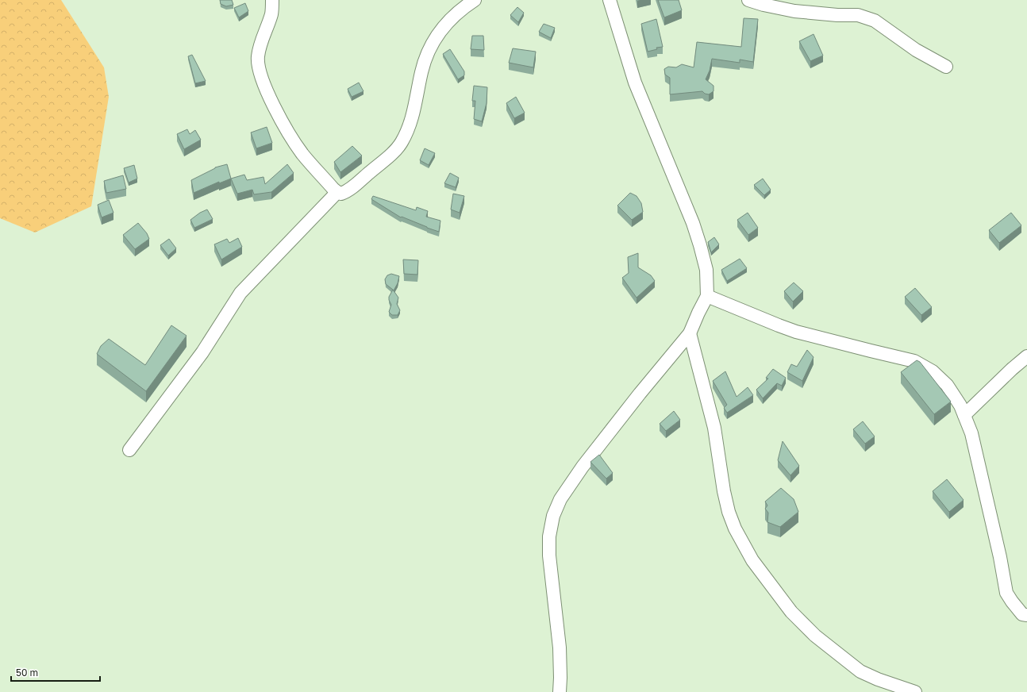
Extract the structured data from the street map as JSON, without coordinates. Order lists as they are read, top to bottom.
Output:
{
  "scale_bar": "50 m"
}
